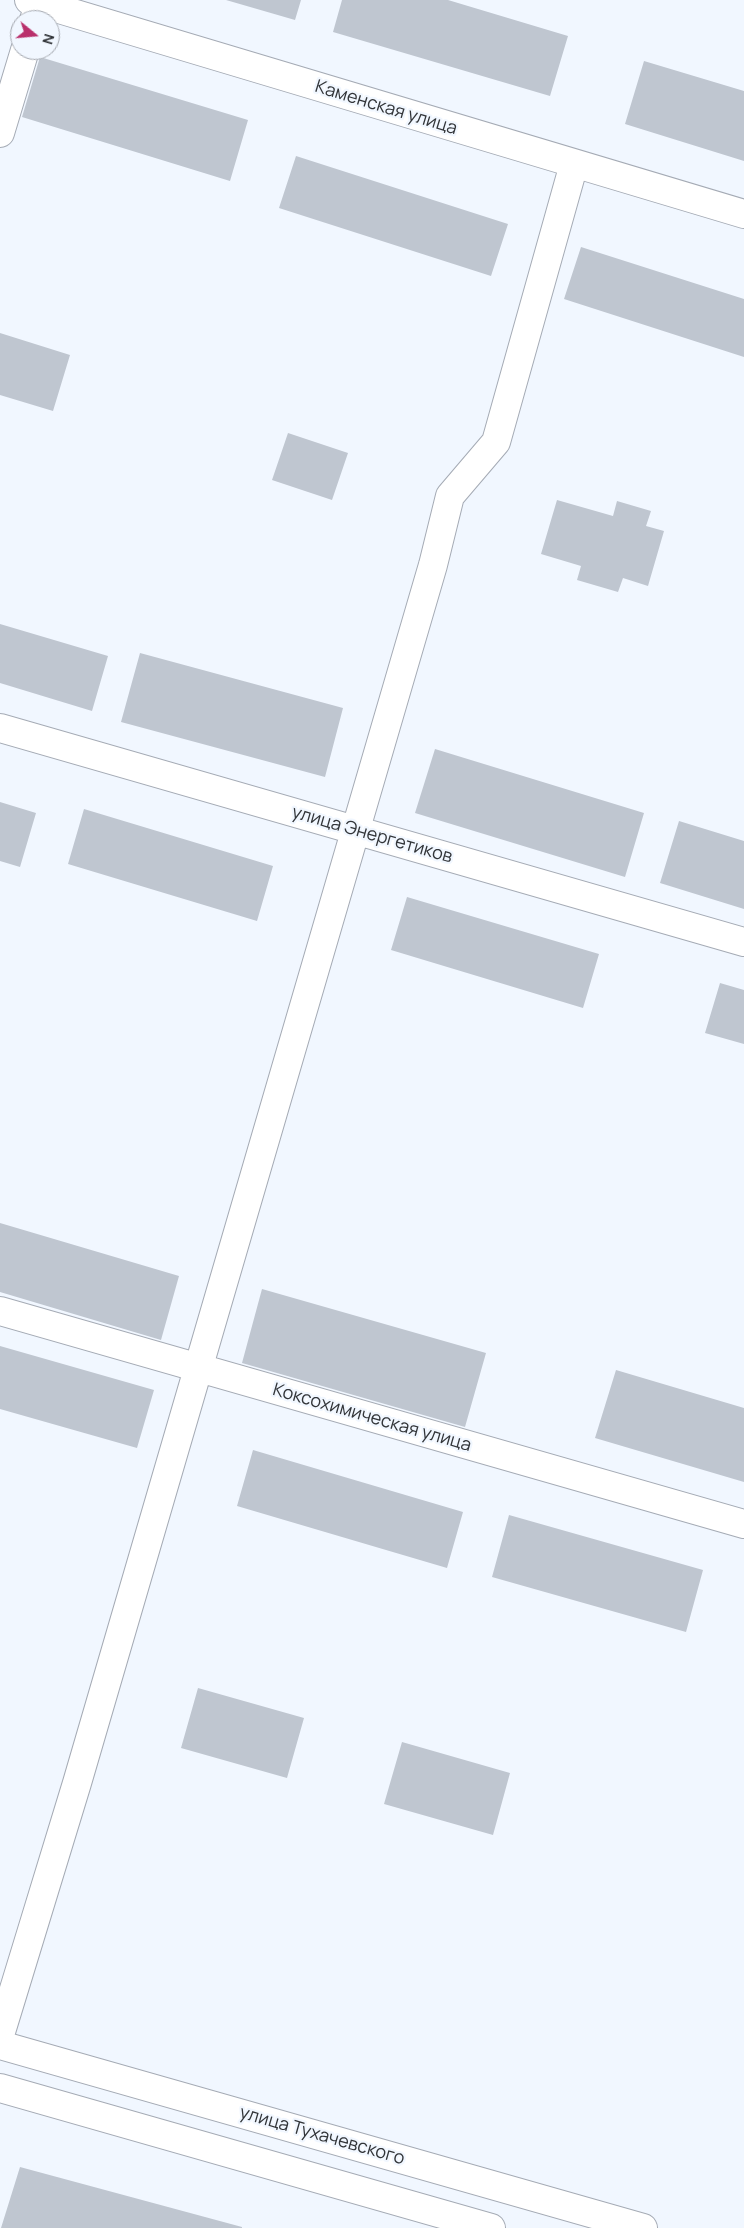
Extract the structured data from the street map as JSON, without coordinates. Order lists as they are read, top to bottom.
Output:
{
  "streets": {
    "street": [
      "Каменская улица",
      "улица Энергетиков",
      "Коксохимическая улица",
      "улица Тухачевского"
    ]
  },
  "north": "right"
}
